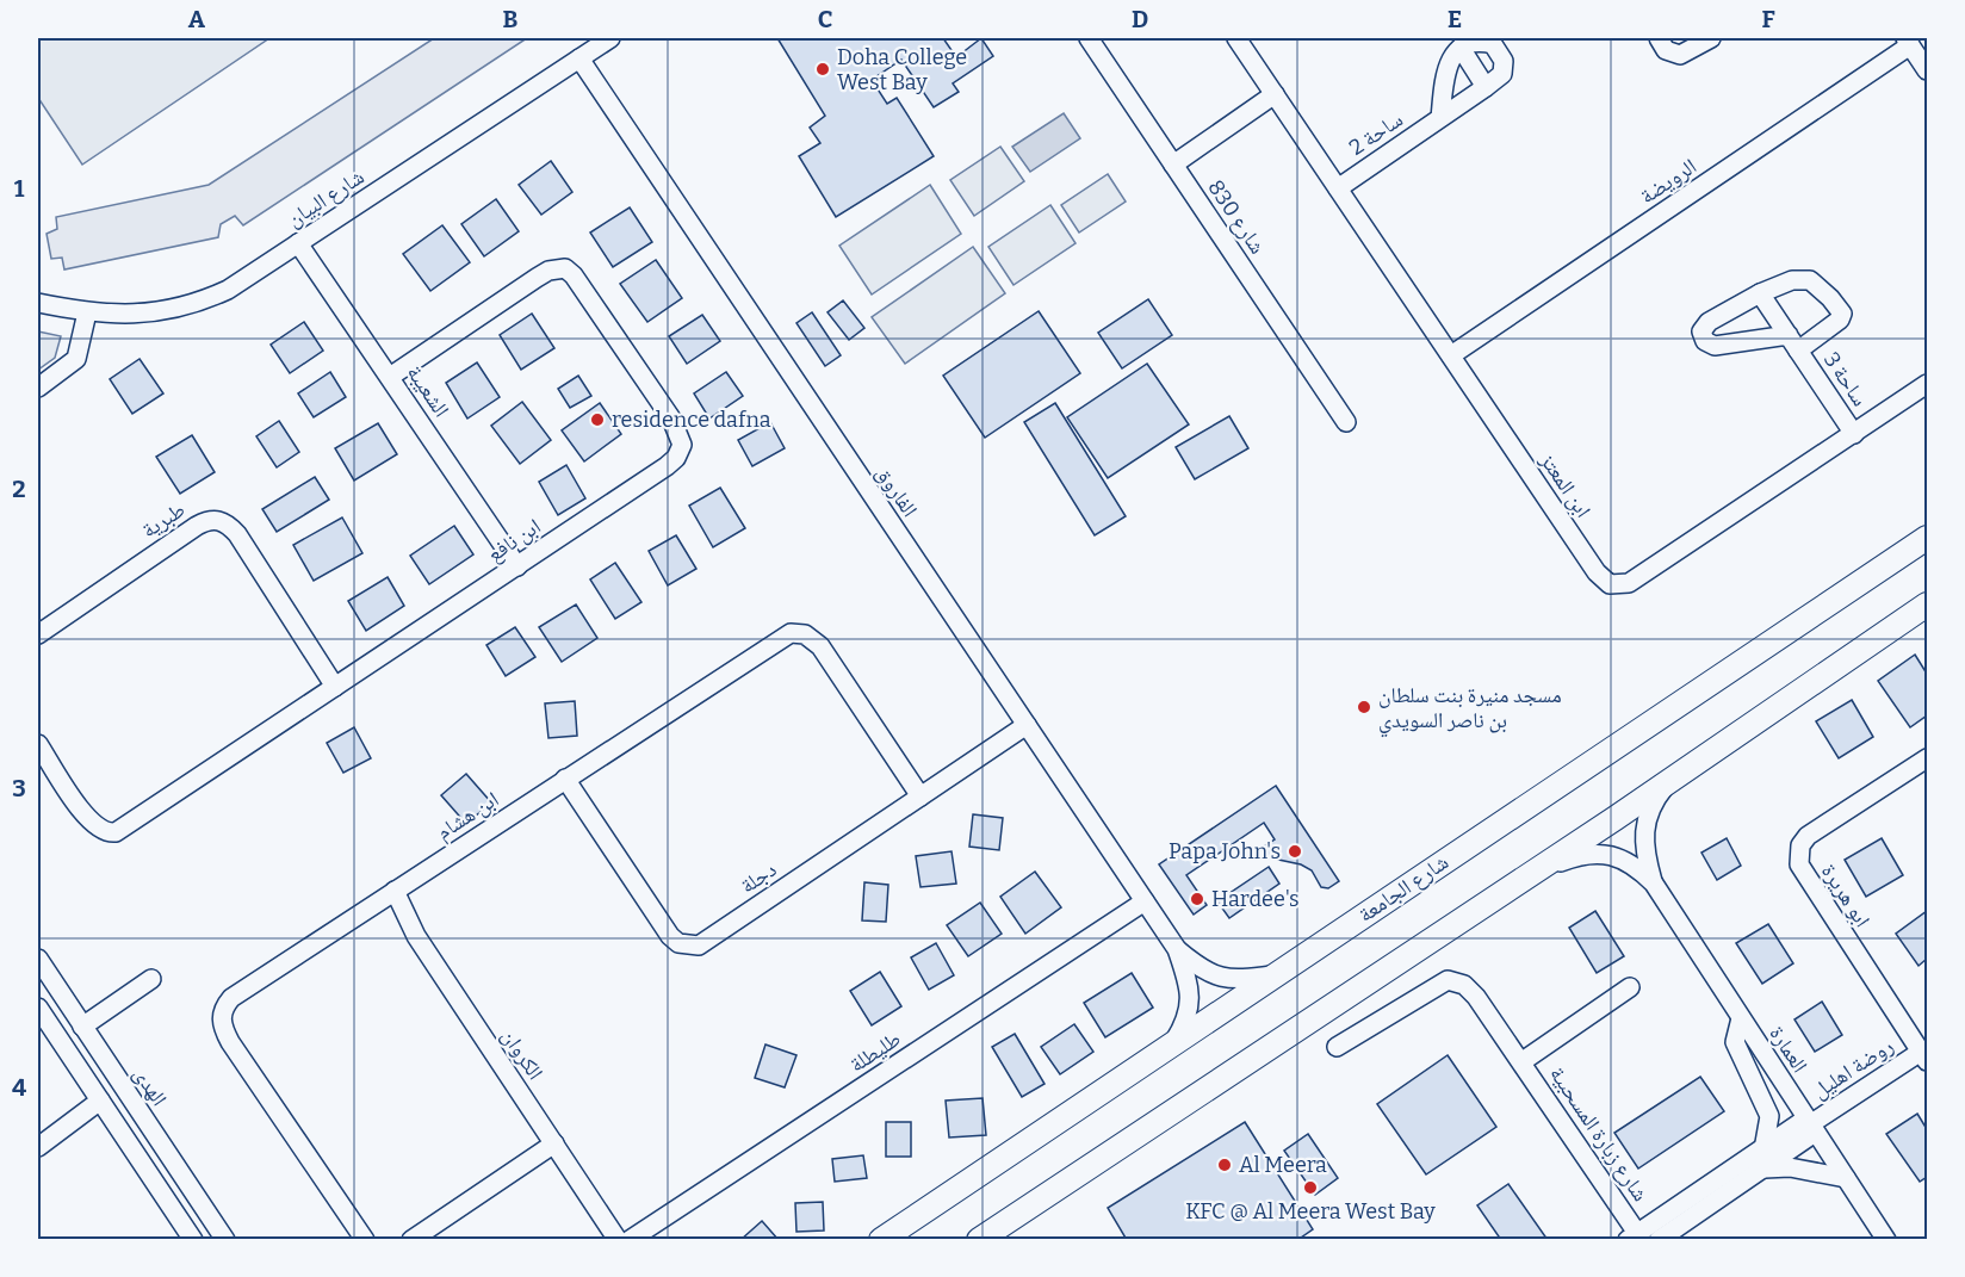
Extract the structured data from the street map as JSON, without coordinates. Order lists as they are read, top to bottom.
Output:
{
  "streets": {
    "main road": ["شارع الجامعة"],
    "street": [
      "ساحة 2",
      "الرويضة",
      "شارع البيان",
      "شارع 830",
      "ساحة 3",
      "الشعيبة",
      "ابن المعتز",
      "الفاروق",
      "طبرية",
      "ابن نافع",
      "ابن هشام",
      "دجلة",
      "ابو هريرة",
      "العمارة",
      "طليطلة",
      "الكروان",
      "روضة اهليل",
      "الهدى",
      "شارع زبارة المسحبية"
    ]
  },
  "crossings": [
    ["ساحة 2", "ابن المعتز"],
    ["الرويضة", "ابن المعتز"],
    ["شارع البيان", "الشعيبة"],
    ["شارع البيان", "الفاروق"],
    ["ساحة 3", "ابن المعتز"],
    ["الشعيبة", "ابن نافع"],
    ["الفاروق", "دجلة"],
    ["الفاروق", "شارع الجامعة"],
    ["الفاروق", "طليطلة"],
    ["طبرية", "ابن نافع"],
    ["ابن هشام", "دجلة"],
    ["ابن هشام", "الكروان"],
    ["ابو هريرة", "روضة اهليل"],
    ["العمارة", "روضة اهليل"]
  ],
  "places": [
    "Doha College West Bay",
    "residence dafna",
    "مسجد منيرة بنت سلطان بن ناصر السويدي",
    "Papa John's",
    "Hardee's",
    "Al Meera",
    "KFC @ Al Meera West Bay"
  ],
  "grid": {
    "columns": [
      "A",
      "B",
      "C",
      "D",
      "E",
      "F"
    ],
    "rows": [
      "1",
      "2",
      "3",
      "4"
    ]
  }
}
